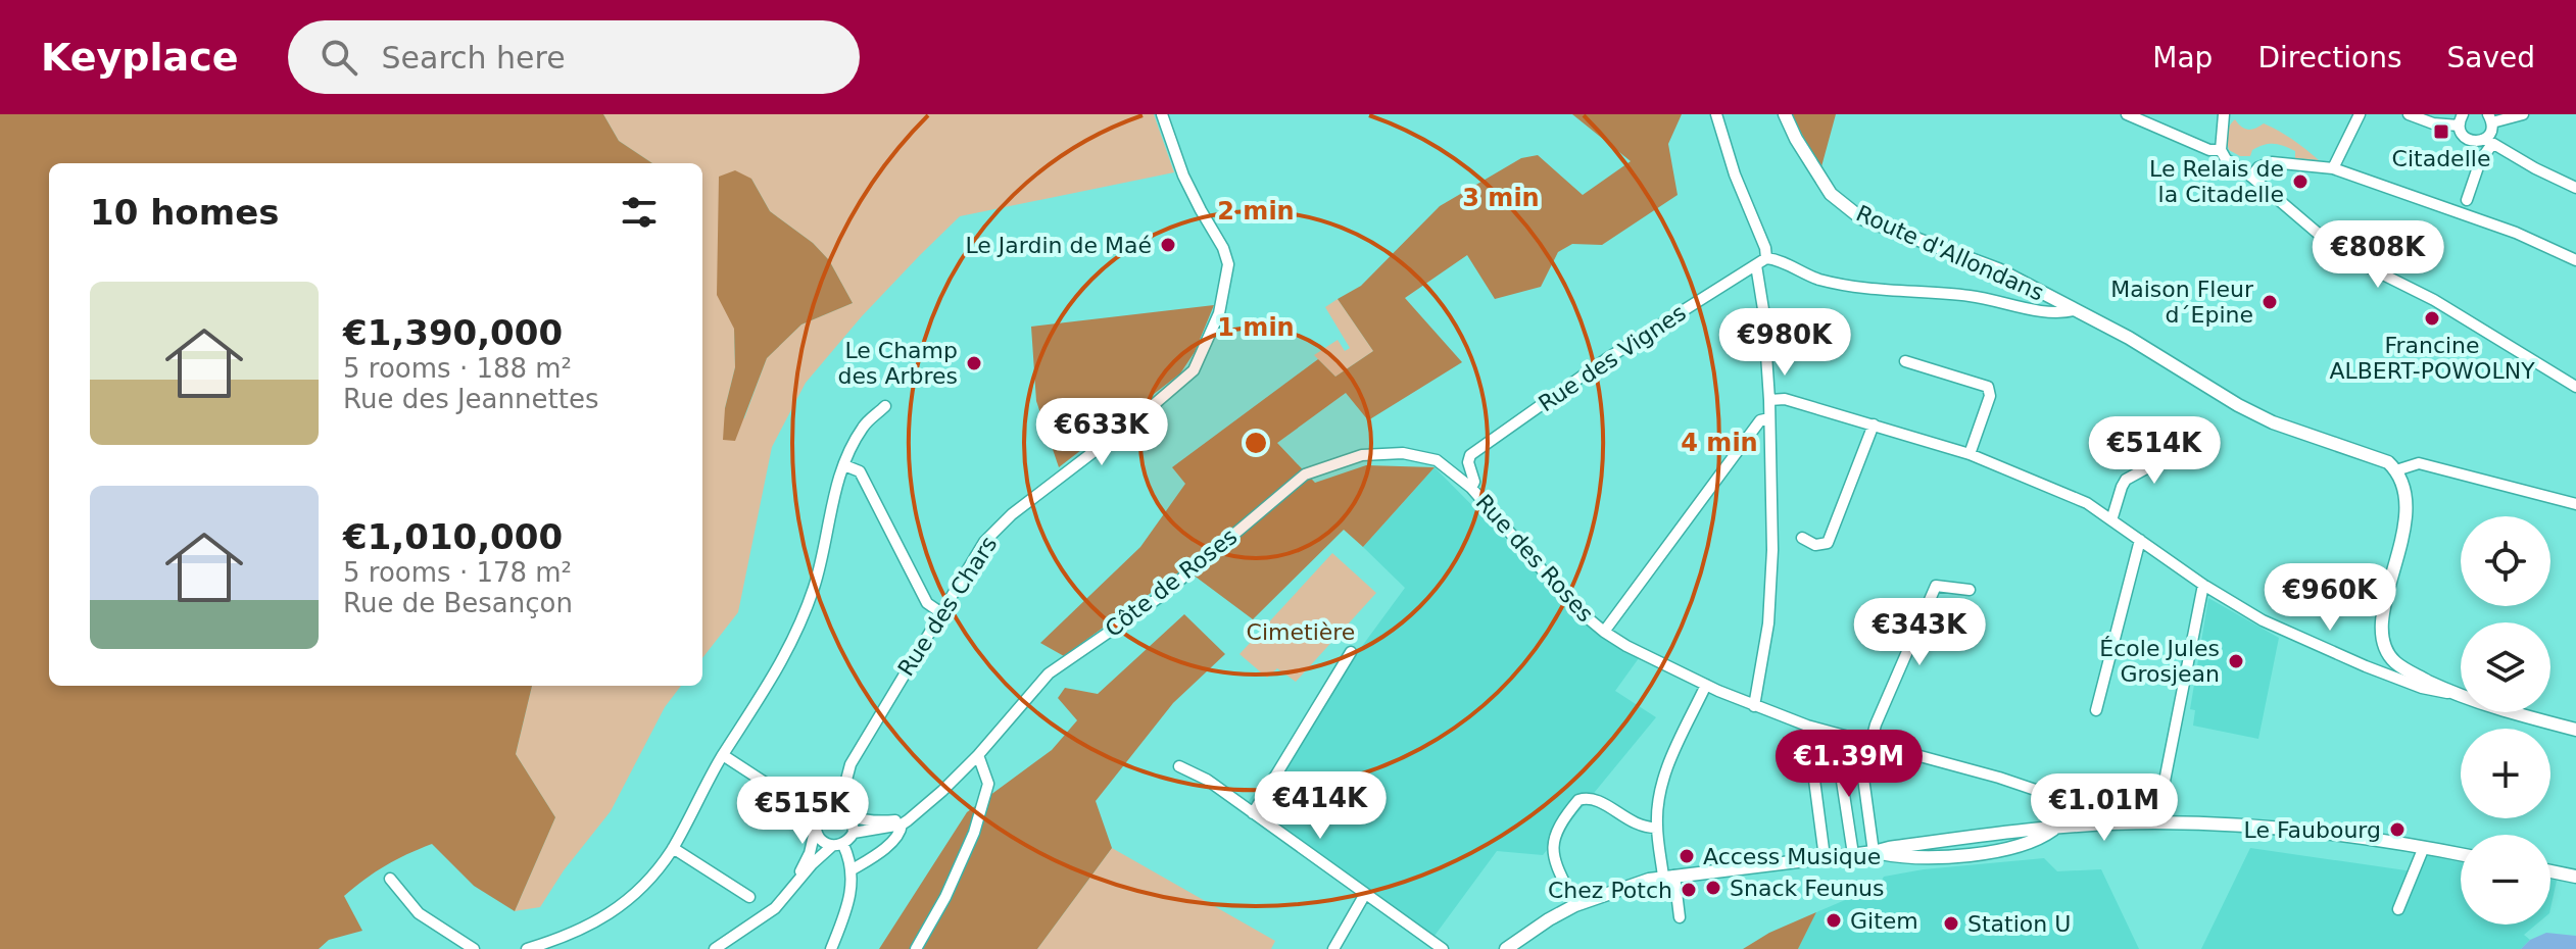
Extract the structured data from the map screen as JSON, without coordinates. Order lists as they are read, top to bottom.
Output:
{
  "streets": {
    "main road": ["Route d'Allondans"],
    "street": [
      "Rue des Vignes",
      "Rue des Roses",
      "Côte de Roses",
      "Rue des Chars"
    ]
  },
  "crossings": [
    ["Rue des Vignes", "Rue des Roses"],
    ["Rue des Vignes", "Côte de Roses"],
    ["Rue des Roses", "Côte de Roses"],
    ["Côte de Roses", "Rue des Chars"]
  ],
  "parks": ["Cimetière"],
  "places": {
    "transit": ["Citadelle"],
    "other": [
      "Le Relais de la Citadelle",
      "Le Jardin de Maé",
      "Maison Fleur d´Epine",
      "Francine ALBERT-POWOLNY",
      "Le Champ des Arbres",
      "École Jules Grosjean",
      "Le Faubourg",
      "Access Musique",
      "Snack Feunus",
      "Chez Potch",
      "Gitem",
      "Station U"
    ]
  },
  "page": {
    "header": "Keyplace",
    "search": "Search here",
    "nav": ["Map", "Directions", "Saved"],
    "heading": "10 homes",
    "price": [
      "€808K",
      "€980K",
      "€633K",
      "€514K",
      "€960K",
      "€343K",
      "€1.39M",
      "€414K",
      "€1.01M",
      "€515K"
    ],
    "list": [
      {
        "name": "€1,390,000",
        "note": "5 rooms · 188 m² · Rue des Jeannettes"
      },
      {
        "name": "€1,010,000",
        "note": "5 rooms · 178 m² · Rue de Besançon"
      }
    ],
    "map_buttons": ["+", "−"]
  },
  "rings": [
    "3 min",
    "2 min",
    "1 min",
    "4 min"
  ]
}
